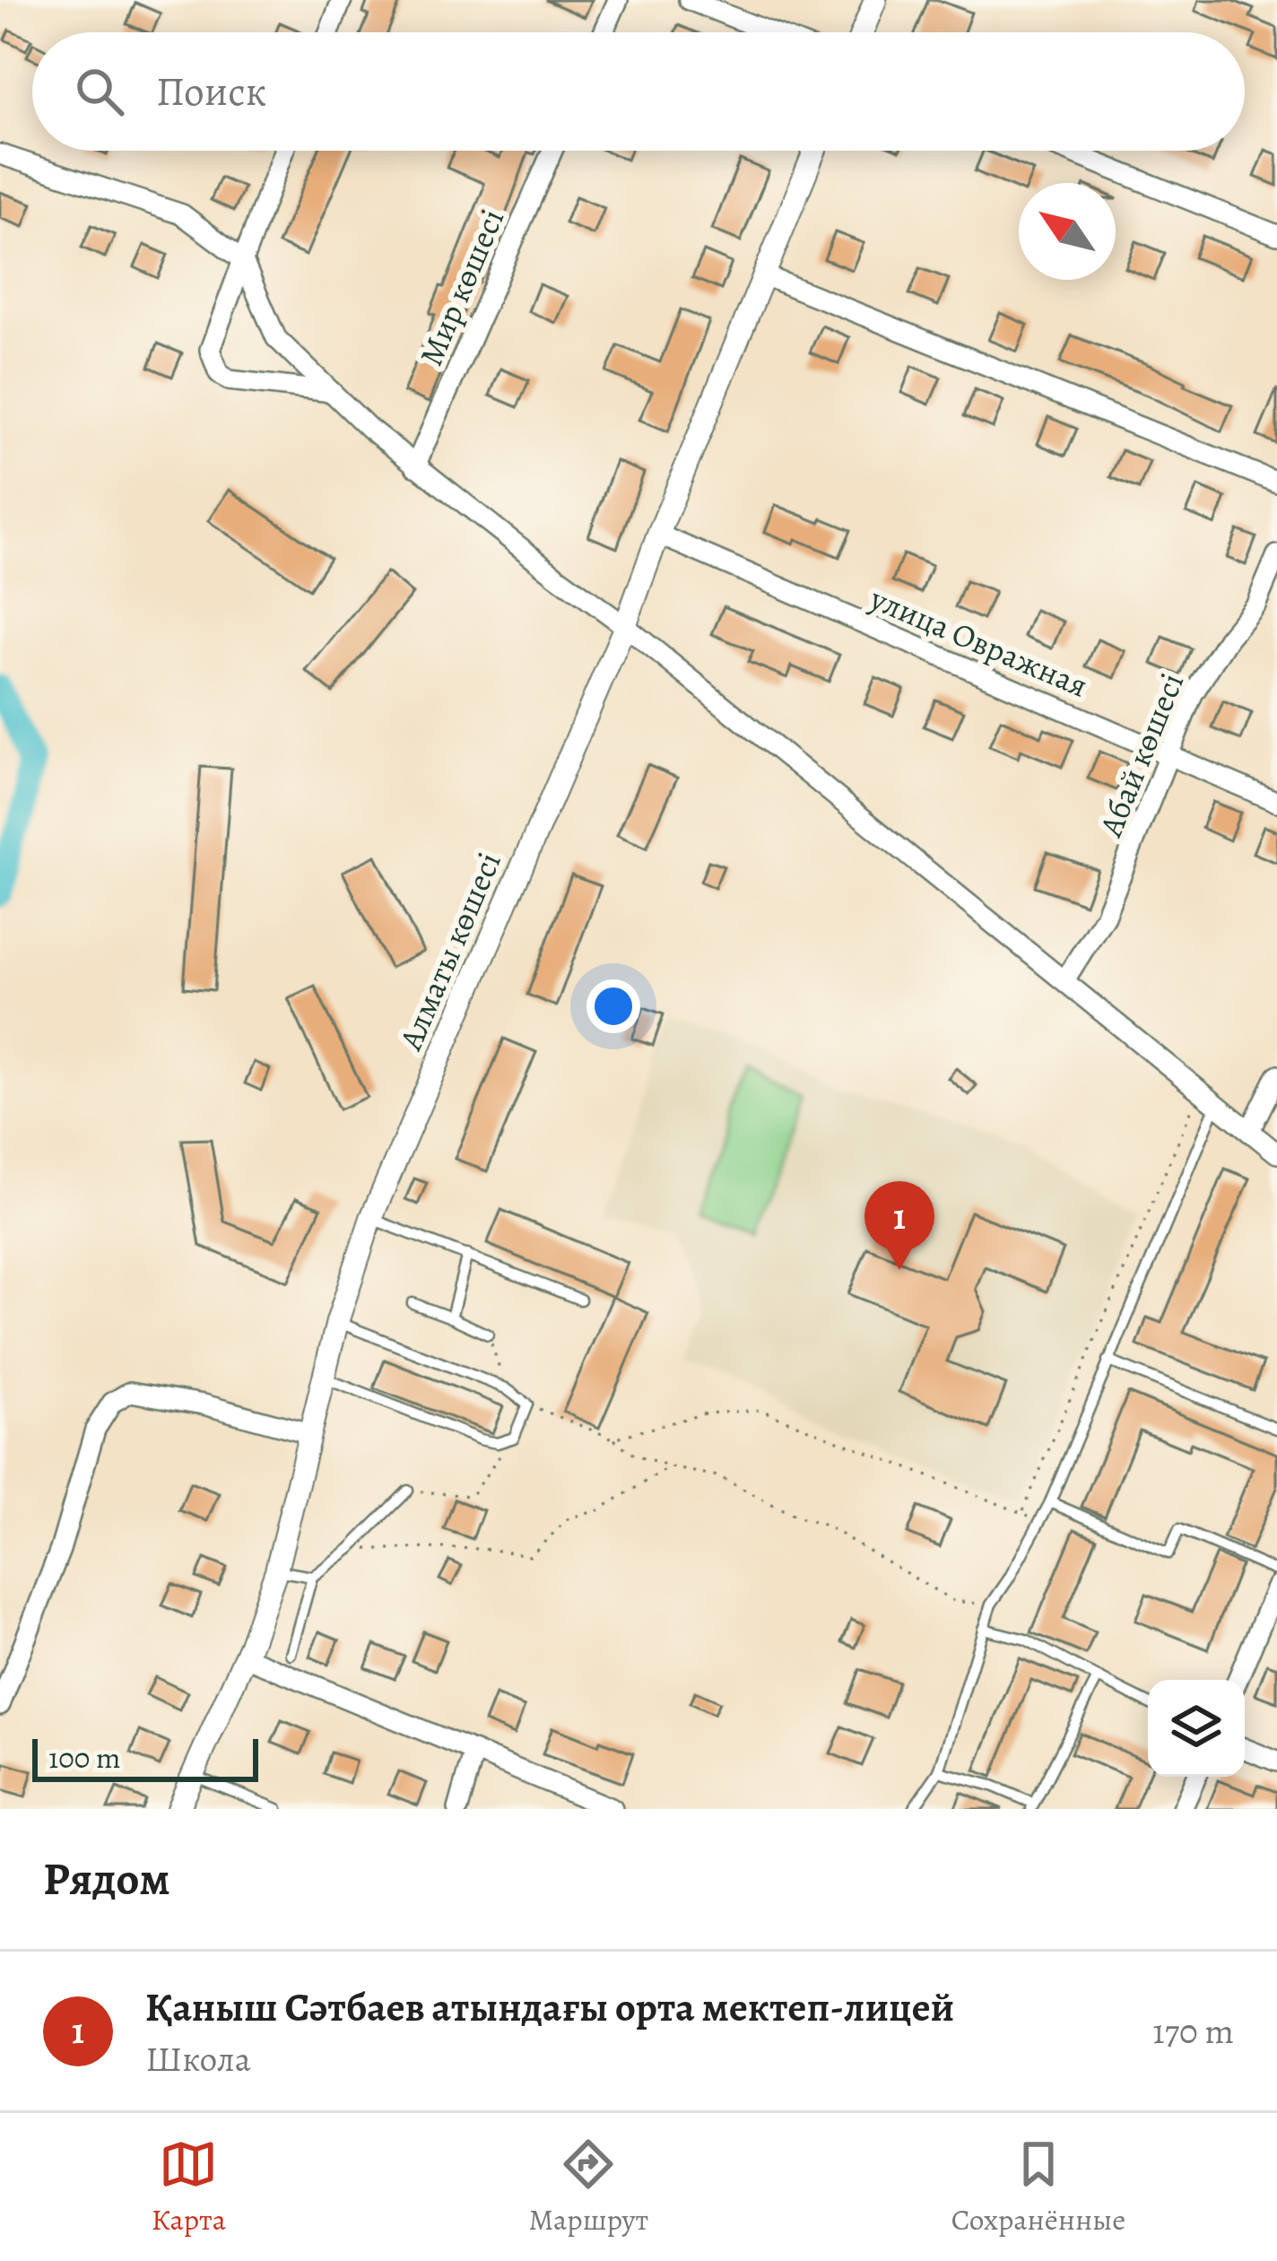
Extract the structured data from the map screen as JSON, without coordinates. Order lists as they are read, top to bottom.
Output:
{
  "streets": {
    "street": [
      "Мир көшесі",
      "улица Овражная",
      "Абай көшесі",
      "Алматы көшесі"
    ]
  },
  "crossings": [
    ["улица Овражная", "Абай көшесі"],
    ["улица Овражная", "Алматы көшесі"]
  ],
  "scale_bar": "100 m",
  "north": "top left",
  "page": {
    "search": "Поиск",
    "pins": "1",
    "scale": "100 m",
    "heading": "Рядом",
    "list": [
      {
        "mark": "1",
        "name": "Қаныш Сәтбаев атындағы орта мектеп-лицей",
        "note": "Школа",
        "value": "170 m"
      }
    ],
    "nav": ["Карта", "Маршрут", "Сохранённые"]
  }
}
